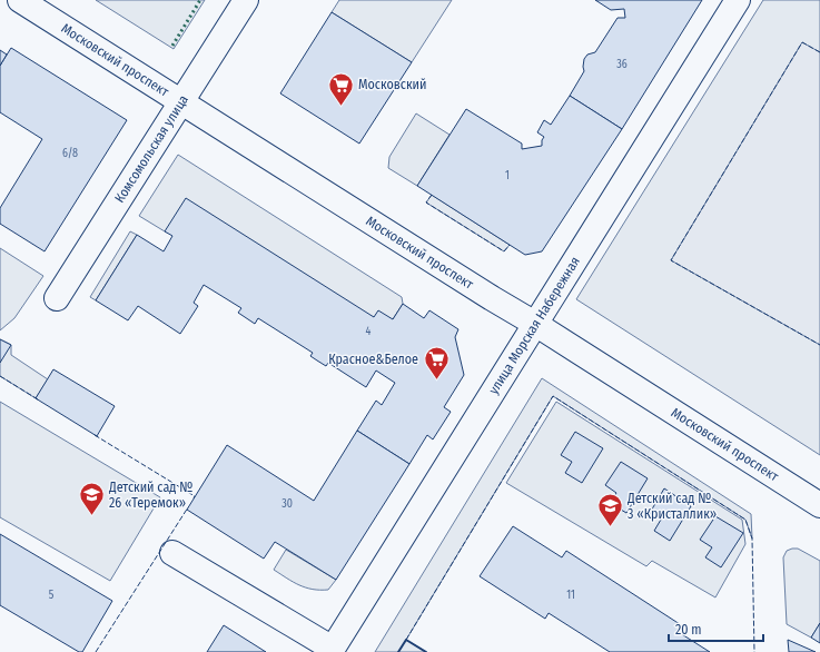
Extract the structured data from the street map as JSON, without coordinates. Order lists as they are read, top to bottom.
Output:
{
  "streets": {
    "street": ["Московский проспект", "Комсомольская улица", "улица Морская Набережная"]
  },
  "crossings": [
    ["Московский проспект", "Комсомольская улица"],
    ["Московский проспект", "улица Морская Набережная"]
  ],
  "places": {
    "supermarket": ["Московский", "Красное&Белое"],
    "school or university": ["Детский сад № 26 «Теремок»", "Детский сад № 3 «Кристаллик»"]
  },
  "house_numbers": [
    "36",
    "6/8",
    "1",
    "4",
    "30",
    "5",
    "11"
  ],
  "scale_bar": "20 m"
}
